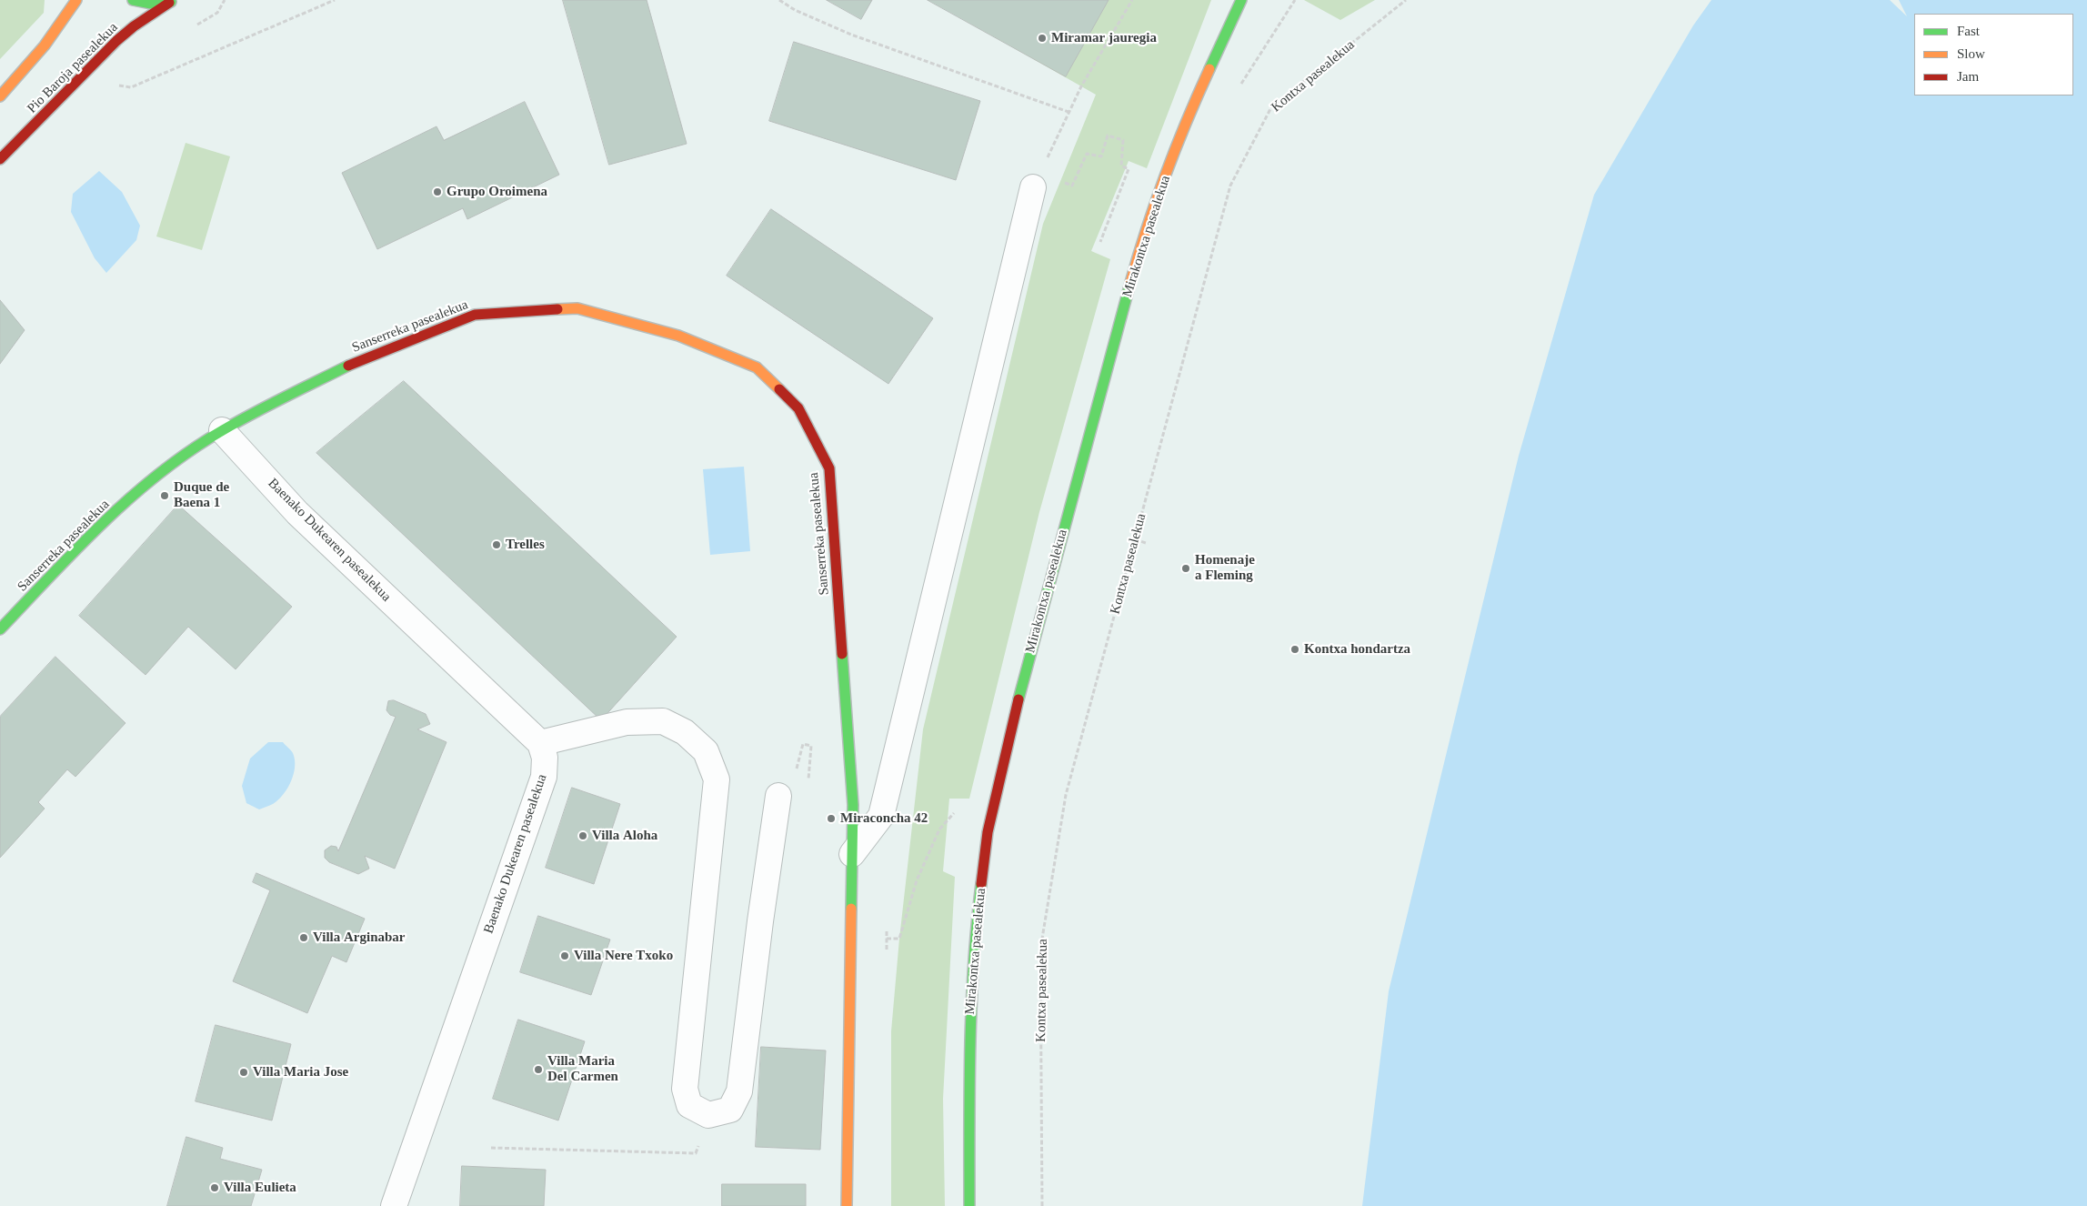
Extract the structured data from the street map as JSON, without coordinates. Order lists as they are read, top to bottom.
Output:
{
  "streets": {
    "street": [
      "Pio Baroja pasealekua",
      "Mirakontxa pasealekua",
      "Sanserreka pasealekua",
      "Baenako Dukearen pasealekua"
    ],
    "path": ["Kontxa pasealekua"]
  },
  "crossings": [
    ["Sanserreka pasealekua", "Baenako Dukearen pasealekua"]
  ],
  "places": [
    "Miramar jauregia",
    "Grupo Oroimena",
    "Duque de Baena 1",
    "Trelles",
    "Homenaje a Fleming",
    "Kontxa hondartza",
    "Miraconcha 42",
    "Villa Aloha",
    "Villa Arginabar",
    "Villa Nere Txoko",
    "Villa Maria Del Carmen",
    "Villa Maria Jose",
    "Villa Eulieta"
  ],
  "legend": ["Fast", "Slow", "Jam"]
}
